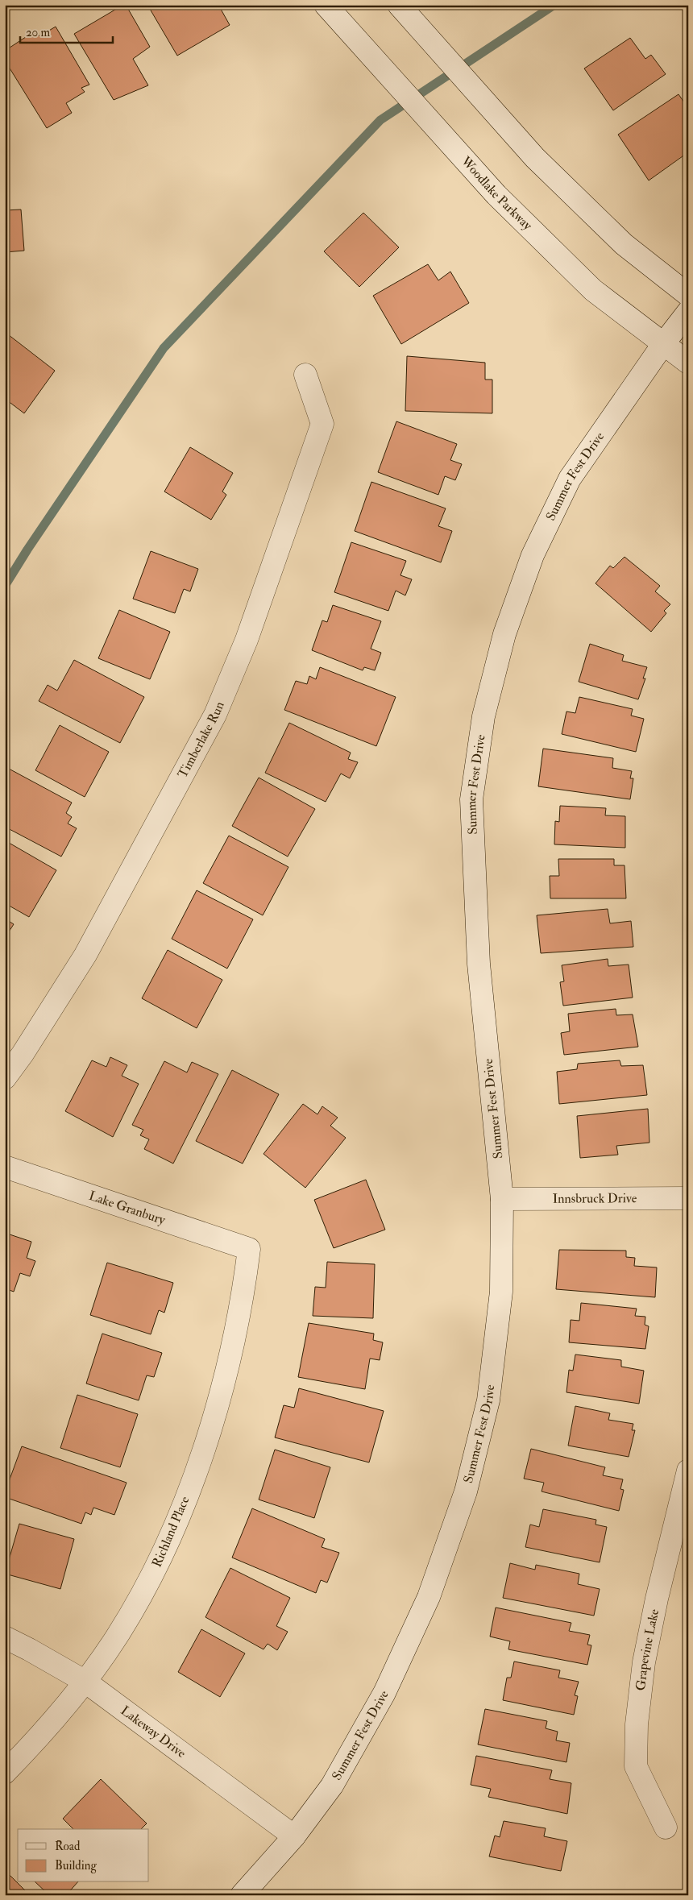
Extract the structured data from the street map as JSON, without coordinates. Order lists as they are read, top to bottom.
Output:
{
  "streets": {
    "street": [
      "Woodlake Parkway",
      "Summer Fest Drive",
      "Timberlake Run",
      "Innsbruck Drive",
      "Lake Granbury",
      "Richland Place",
      "Grapevine Lake",
      "Lakeway Drive"
    ]
  },
  "crossings": [
    ["Woodlake Parkway", "Summer Fest Drive"],
    ["Summer Fest Drive", "Innsbruck Drive"],
    ["Summer Fest Drive", "Lakeway Drive"],
    ["Lake Granbury", "Richland Place"],
    ["Richland Place", "Lakeway Drive"]
  ],
  "legend": ["Road", "Building"],
  "scale_bar": "20 m"
}
